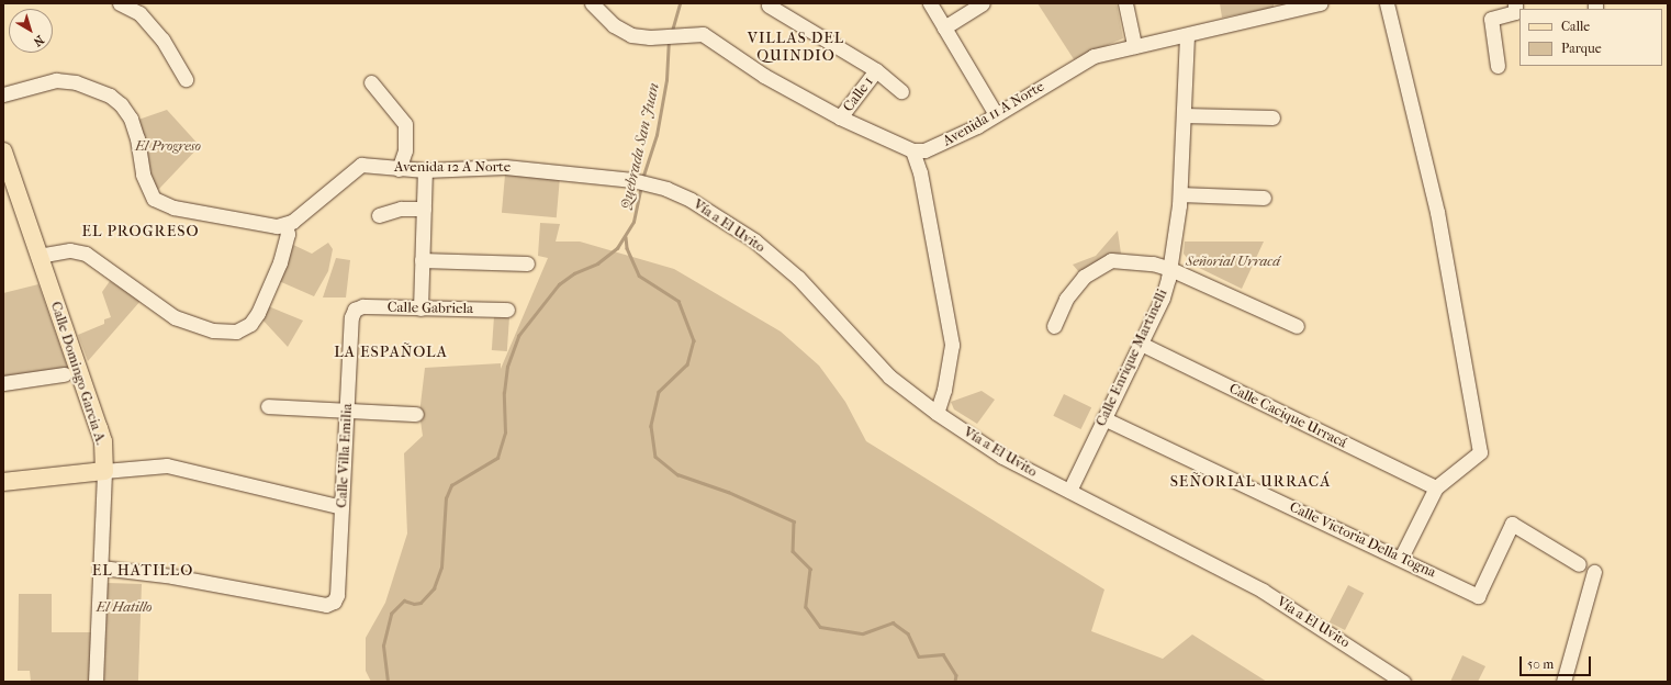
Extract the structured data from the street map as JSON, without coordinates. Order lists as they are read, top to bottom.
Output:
{
  "streets": {
    "main road": ["Calle Domingo Garcia A."],
    "street": [
      "Calle 1",
      "Avenida 11 A Norte",
      "Avenida 12 A Norte",
      "Vía a El Uvito",
      "Calle Gabriela",
      "Calle Enrique Martinelli",
      "Calle Cacique Urracá",
      "Calle Villa Emilia",
      "Calle Victoria Della Togna"
    ]
  },
  "crossings": [
    ["Avenida 11 A Norte", "Calle Enrique Martinelli"],
    ["Avenida 12 A Norte", "Vía a El Uvito"],
    ["Vía a El Uvito", "Calle Enrique Martinelli"],
    ["Calle Gabriela", "Calle Villa Emilia"],
    ["Calle Enrique Martinelli", "Calle Cacique Urracá"],
    ["Calle Enrique Martinelli", "Calle Victoria Della Togna"],
    ["Calle Domingo Garcia A.", "Calle Villa Emilia"]
  ],
  "districts": [
    "VILLAS DEL QUINDIO",
    "EL PROGRESO",
    "LA ESPAÑOLA",
    "SEÑORIAL URRACÁ",
    "EL HATILLO"
  ],
  "water": ["Quebrada San Juan"],
  "parks": ["El Progreso", "Señorial Urracá", "El Hatillo"],
  "legend": ["Calle", "Parque"],
  "scale_bar": "50 m",
  "north": "bottom right"
}
